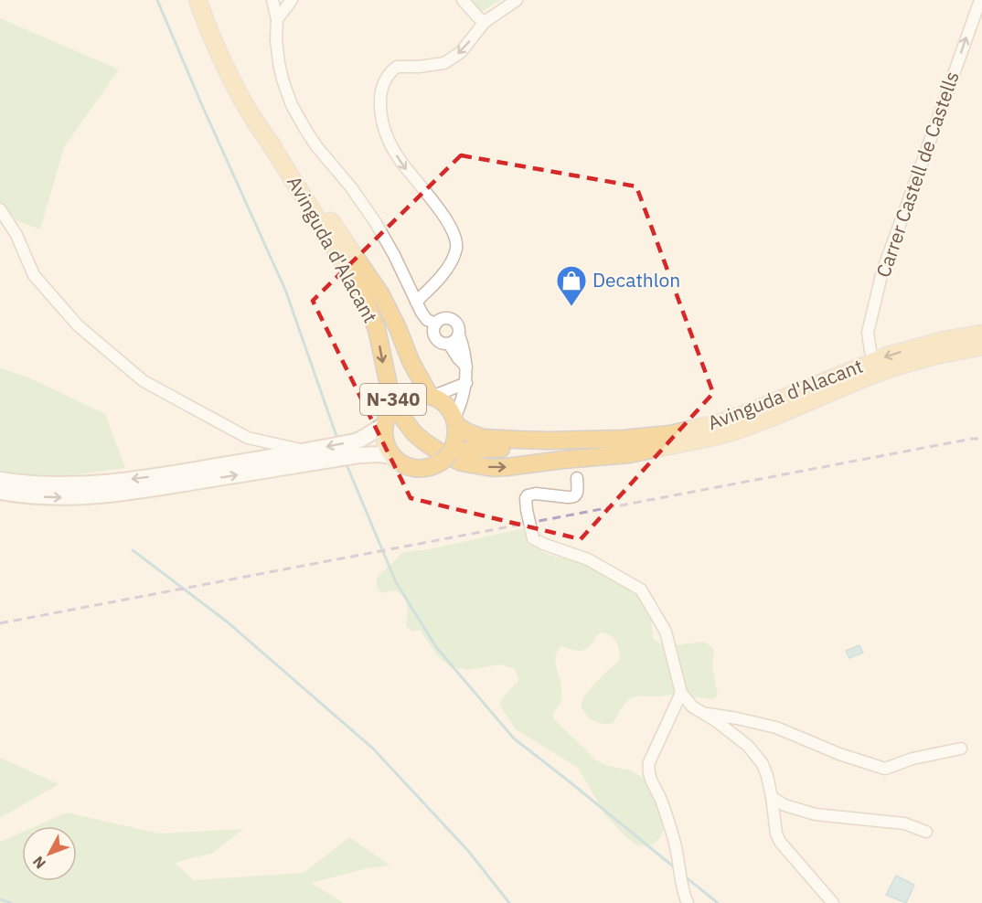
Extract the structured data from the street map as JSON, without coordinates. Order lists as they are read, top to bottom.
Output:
{
  "streets": {
    "main road": ["Avinguda d'Alacant", "N-340"],
    "street": ["Carrer Castell de Castells"]
  },
  "crossings": [
    ["Avinguda d'Alacant", "N-340"]
  ],
  "one_way": ["Carrer Castell de Castells"],
  "places": {
    "shop": ["Decathlon"]
  },
  "north": "bottom left"
}
